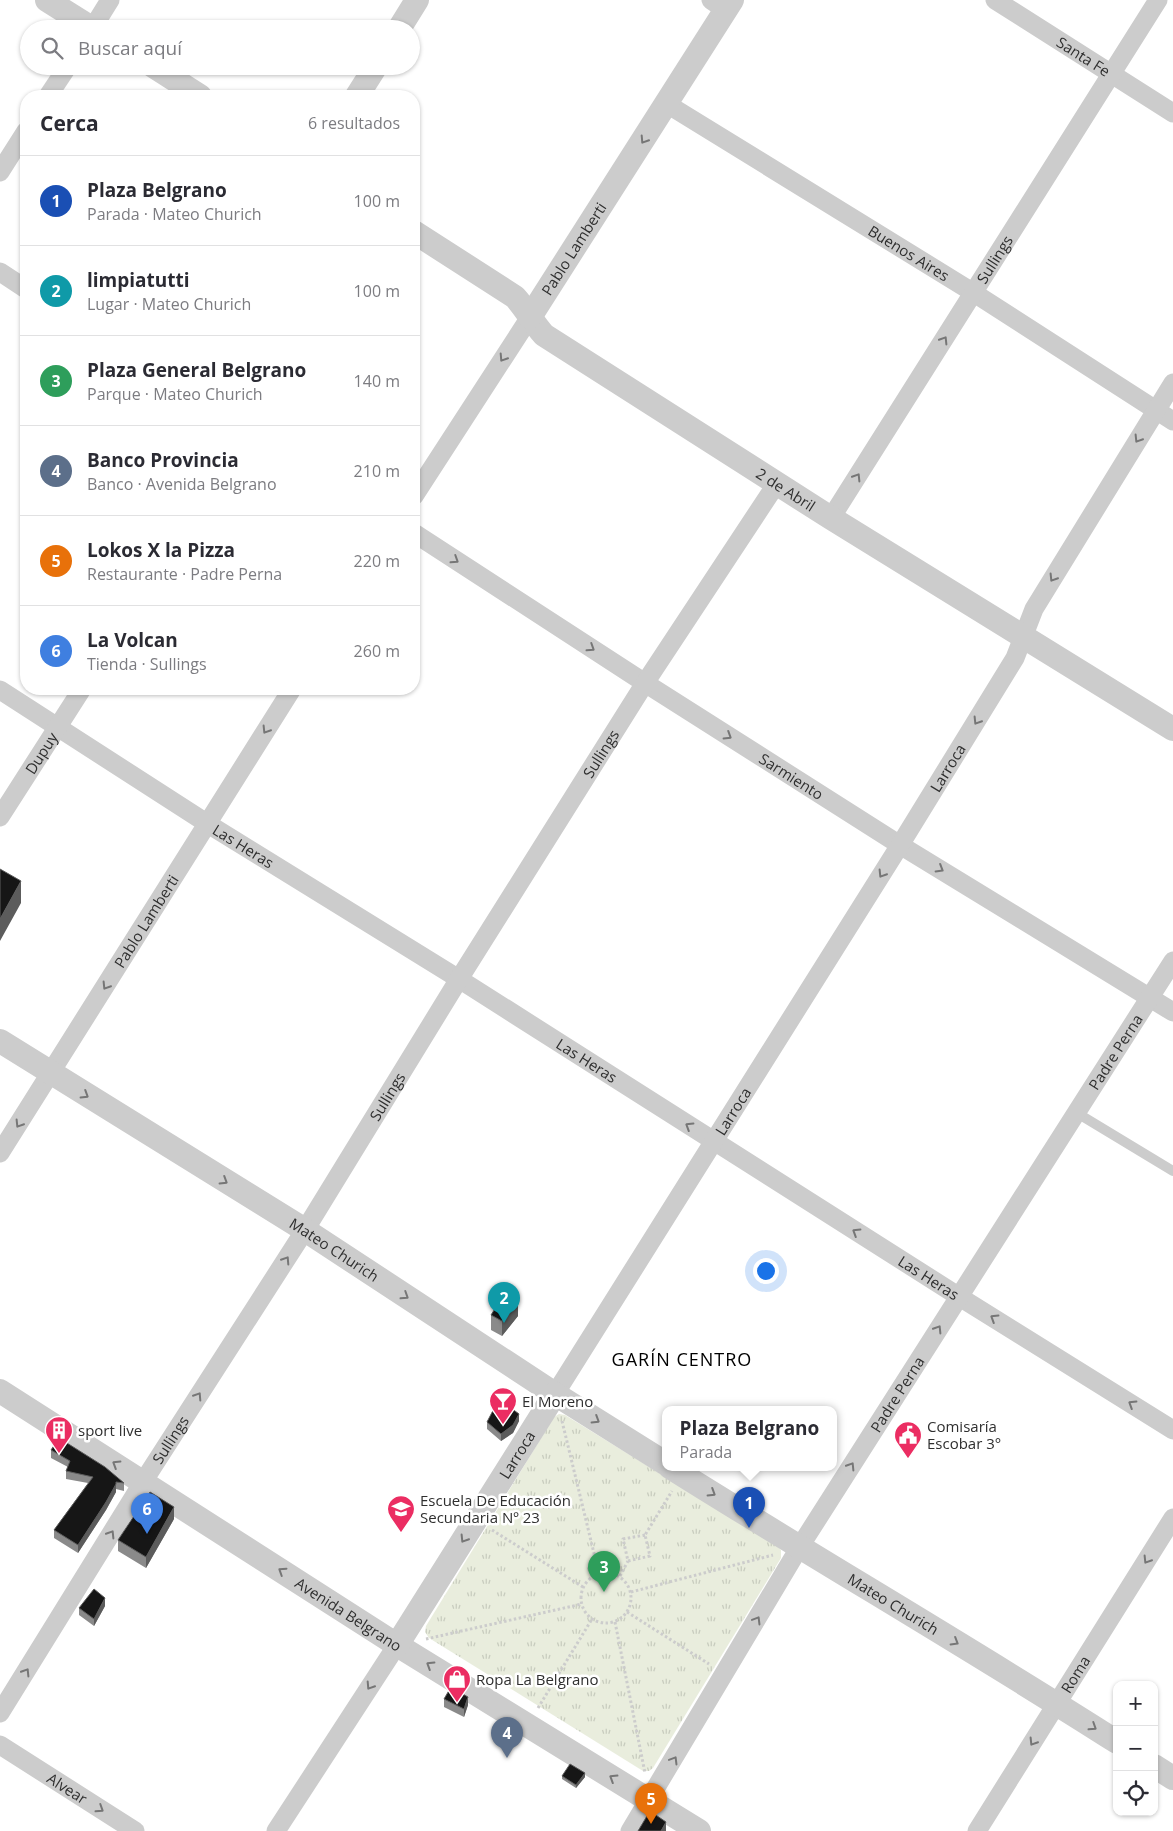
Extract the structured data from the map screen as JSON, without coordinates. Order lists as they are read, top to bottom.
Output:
{
  "streets": {
    "street": [
      "Santa Fe",
      "Pablo Lamberti",
      "Buenos Aires",
      "Sullings",
      "2 de Abril",
      "Dupuy",
      "Larroca",
      "Sarmiento",
      "Las Heras",
      "Padre Perna",
      "Mateo Churich",
      "Avenida Belgrano",
      "Roma",
      "Alvear"
    ]
  },
  "crossings": [
    ["Santa Fe", "Sullings"],
    ["Pablo Lamberti", "Buenos Aires"],
    ["Pablo Lamberti", "2 de Abril"],
    ["Pablo Lamberti", "Las Heras"],
    ["Pablo Lamberti", "Mateo Churich"],
    ["Buenos Aires", "Sullings"],
    ["Buenos Aires", "Larroca"],
    ["Sullings", "2 de Abril"],
    ["Sullings", "Sarmiento"],
    ["Sullings", "Las Heras"],
    ["Sullings", "Mateo Churich"],
    ["Sullings", "Avenida Belgrano"],
    ["2 de Abril", "Larroca"],
    ["Dupuy", "Las Heras"],
    ["Larroca", "Sarmiento"],
    ["Larroca", "Las Heras"],
    ["Larroca", "Mateo Churich"],
    ["Larroca", "Avenida Belgrano"],
    ["Sarmiento", "Padre Perna"],
    ["Las Heras", "Padre Perna"],
    ["Padre Perna", "Mateo Churich"],
    ["Padre Perna", "Avenida Belgrano"],
    ["Mateo Churich", "Roma"]
  ],
  "one_way": [
    "Pablo Lamberti",
    "Sullings",
    "Larroca",
    "Sarmiento",
    "Las Heras",
    "Padre Perna",
    "Mateo Churich",
    "Avenida Belgrano",
    "Roma",
    "Alvear"
  ],
  "districts": ["GARÍN CENTRO"],
  "places": {
    "bar": ["El Moreno"],
    "building": ["sport live"],
    "public building": ["Comisaría Escobar 3°"],
    "school or university": ["Escuela De Educación Secundaria Nº 23"],
    "shop": ["Ropa La Belgrano"]
  },
  "page": {
    "search": "Buscar aquí",
    "heading": ["Cerca", "6 resultados"],
    "list": [
      {
        "mark": "1",
        "name": "Plaza Belgrano",
        "note": "Parada · Mateo Churich",
        "value": "100 m"
      },
      {
        "mark": "2",
        "name": "limpiatutti",
        "note": "Lugar · Mateo Churich",
        "value": "100 m"
      },
      {
        "mark": "3",
        "name": "Plaza General Belgrano",
        "note": "Parque · Mateo Churich",
        "value": "140 m"
      },
      {
        "mark": "4",
        "name": "Banco Provincia",
        "note": "Banco · Avenida Belgrano",
        "value": "210 m"
      },
      {
        "mark": "5",
        "name": "Lokos X la Pizza",
        "note": "Restaurante · Padre Perna",
        "value": "220 m"
      },
      {
        "mark": "6",
        "name": "La Volcan",
        "note": "Tienda · Sullings",
        "value": "260 m"
      }
    ],
    "pins": [
      "2",
      "1",
      "6",
      "3",
      "4",
      "5"
    ],
    "popup": ["Plaza Belgrano", "Parada"],
    "map_buttons": ["+", "−"]
  }
}
